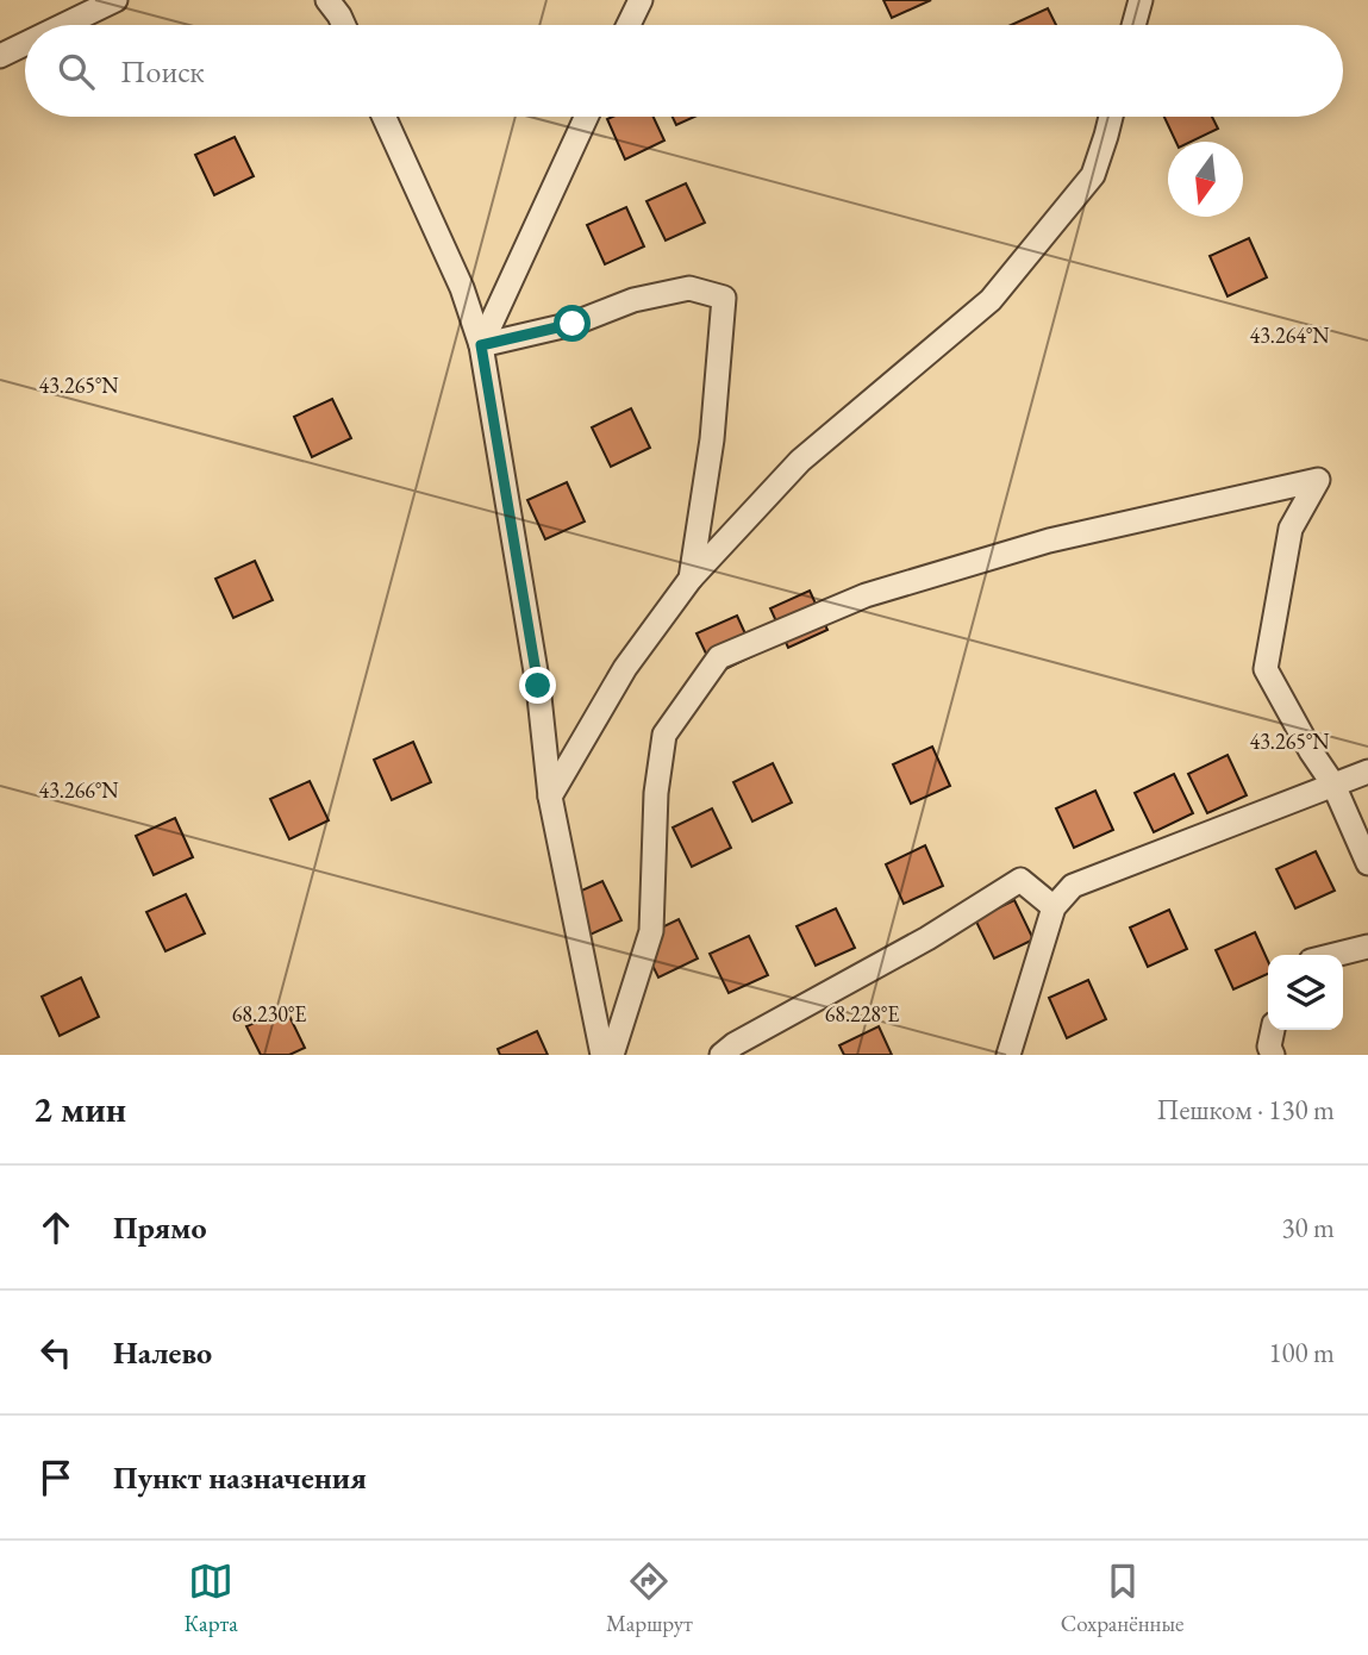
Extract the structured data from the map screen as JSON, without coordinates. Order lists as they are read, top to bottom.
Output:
{
  "north": "bottom",
  "page": {
    "search": "Поиск",
    "heading": ["2 мин", "Пешком · 130 m"],
    "list": [
      ["Прямо", "30 m"],
      ["Налево", "100 m"],
      "Пункт назначения"
    ],
    "nav": ["Карта", "Маршрут", "Сохранённые"]
  },
  "coordinates": [
    "43.264°N",
    "43.265°N",
    "43.266°N",
    "68.230°E",
    "68.228°E"
  ]
}
